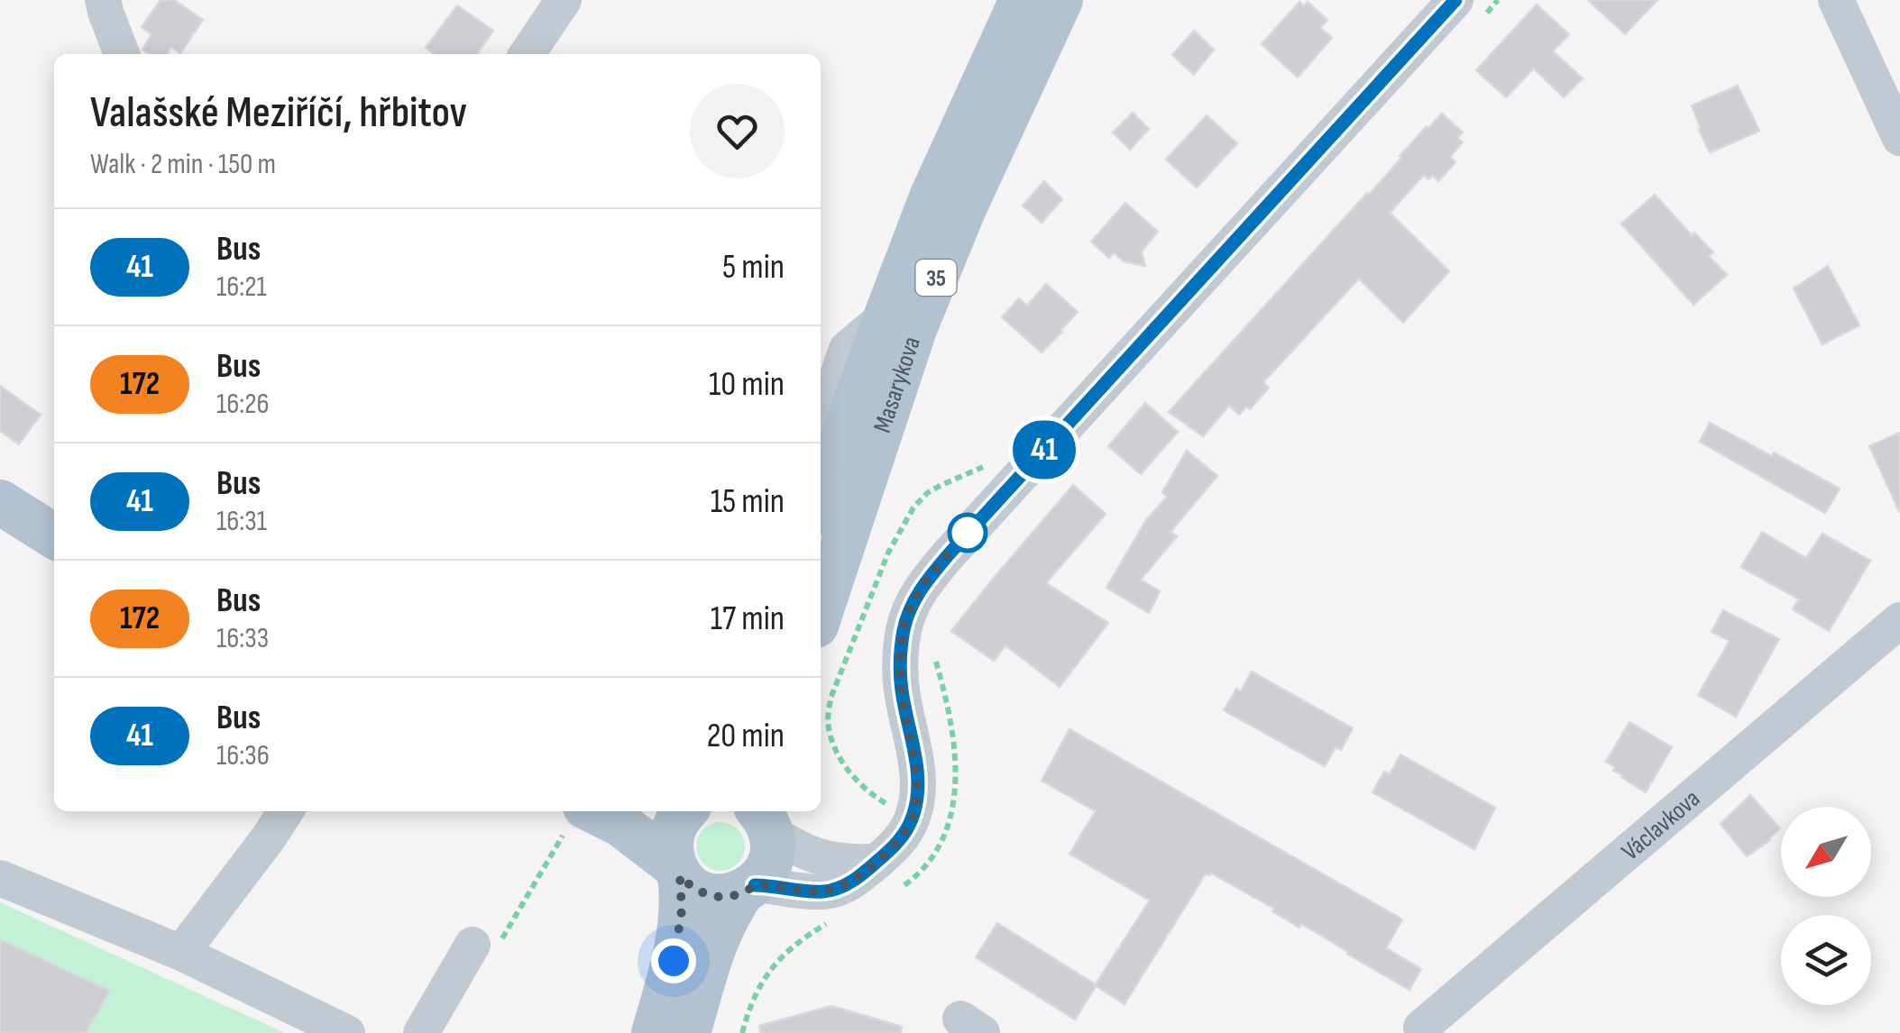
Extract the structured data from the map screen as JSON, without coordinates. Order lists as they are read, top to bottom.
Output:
{
  "streets": {
    "main road": ["35", "Masarykova"],
    "street": ["Václavkova"]
  },
  "lines": ["bus line 41"],
  "north": "bottom left",
  "page": {
    "on_map": "41",
    "heading": ["Valašské Meziříčí, hřbitov", "Walk · 2 min · 150 m"],
    "list": [
      {
        "mark": "41",
        "name": "Bus",
        "note": "16:21",
        "value": "5 min"
      },
      {
        "mark": "172",
        "name": "Bus",
        "note": "16:26",
        "value": "10 min"
      },
      {
        "mark": "41",
        "name": "Bus",
        "note": "16:31",
        "value": "15 min"
      },
      {
        "mark": "172",
        "name": "Bus",
        "note": "16:33",
        "value": "17 min"
      },
      {
        "mark": "41",
        "name": "Bus",
        "note": "16:36",
        "value": "20 min"
      }
    ]
  }
}
